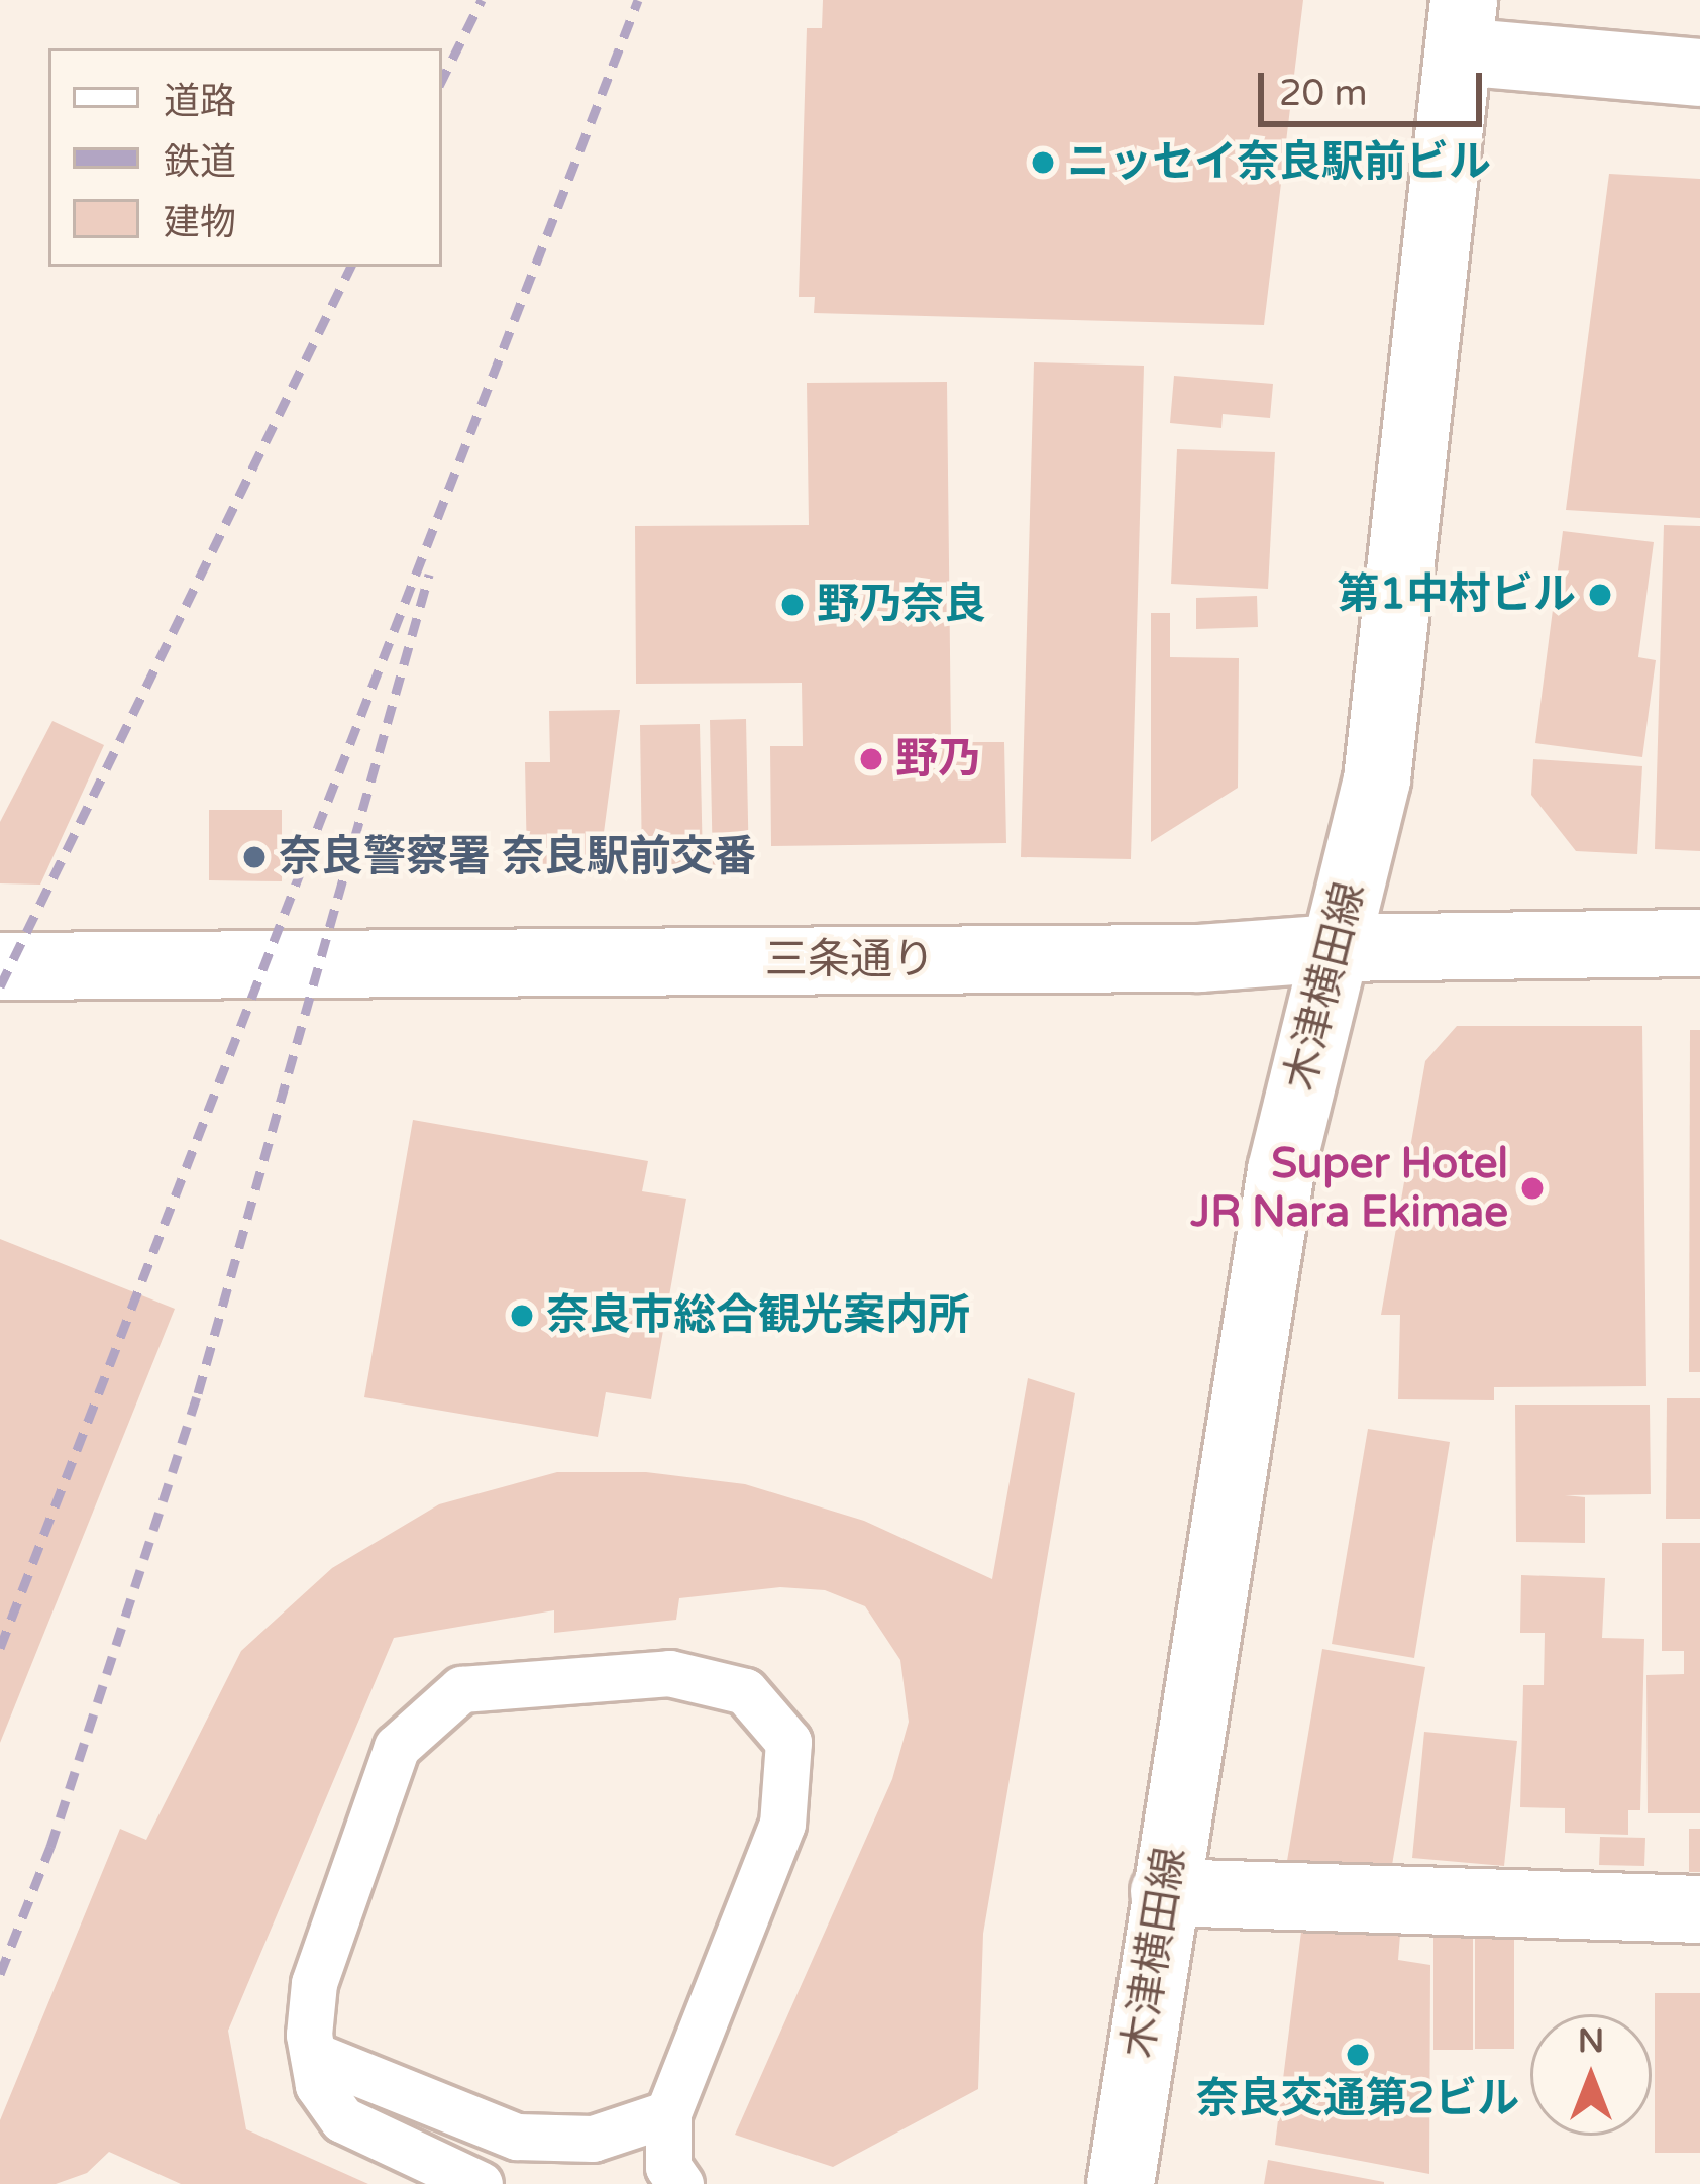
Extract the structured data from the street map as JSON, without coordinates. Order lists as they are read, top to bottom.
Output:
{
  "streets": {
    "street": ["三条通り", "木津横田線"]
  },
  "crossings": [
    ["三条通り", "木津横田線"]
  ],
  "places": [
    "ニッセイ奈良駅前ビル",
    "第1中村ビル",
    "野乃奈良",
    "野乃",
    "奈良警察署 奈良駅前交番",
    "Super Hotel JR Nara Ekimae",
    "奈良市総合観光案内所",
    "奈良交通第2ビル"
  ],
  "legend": ["道路", "鉄道", "建物"],
  "scale_bar": "20 m",
  "north": "top"
}
